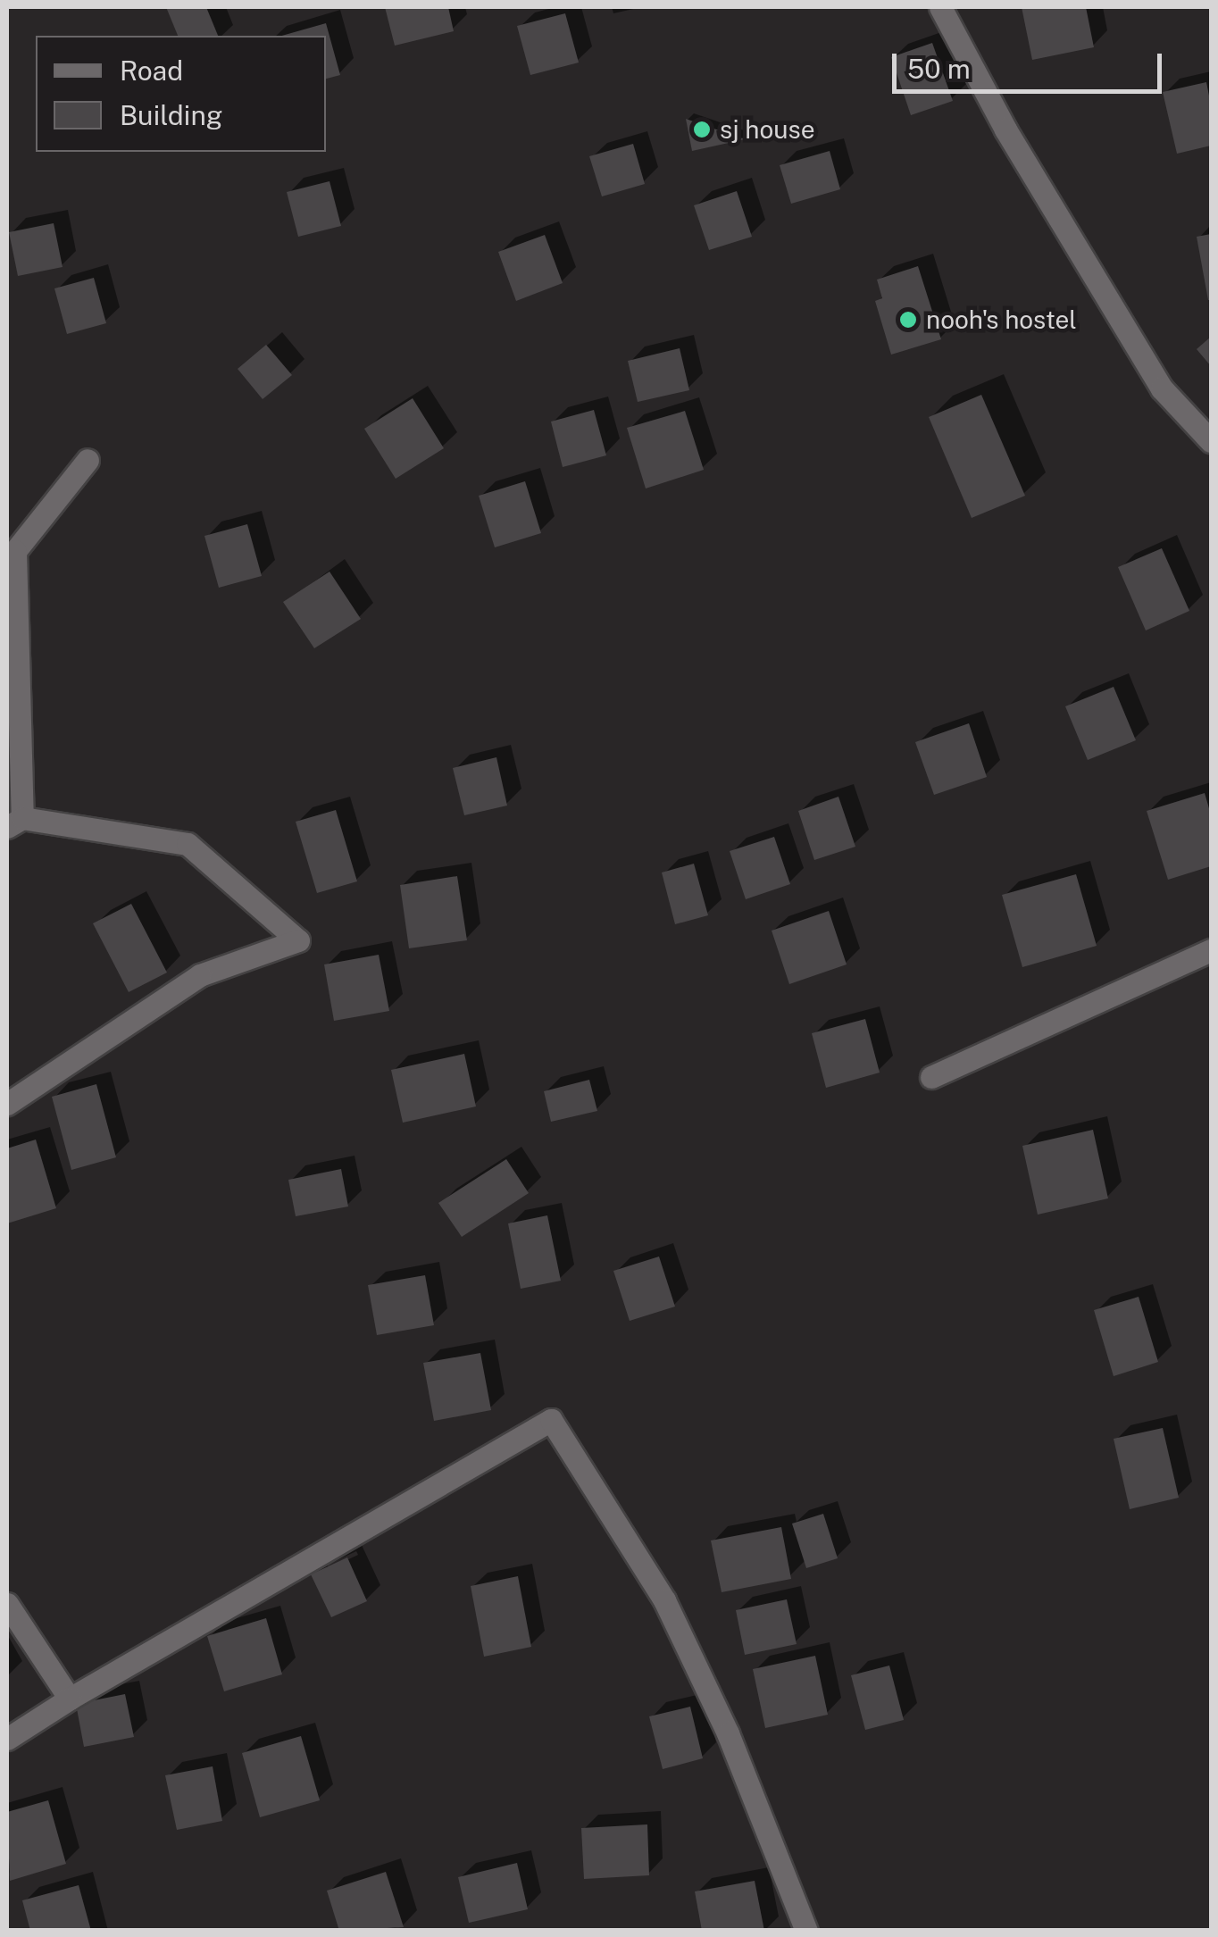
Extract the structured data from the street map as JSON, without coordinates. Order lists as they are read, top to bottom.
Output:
{
  "places": ["sj house", "nooh's hostel"],
  "legend": ["Road", "Building"],
  "scale_bar": "50 m"
}
